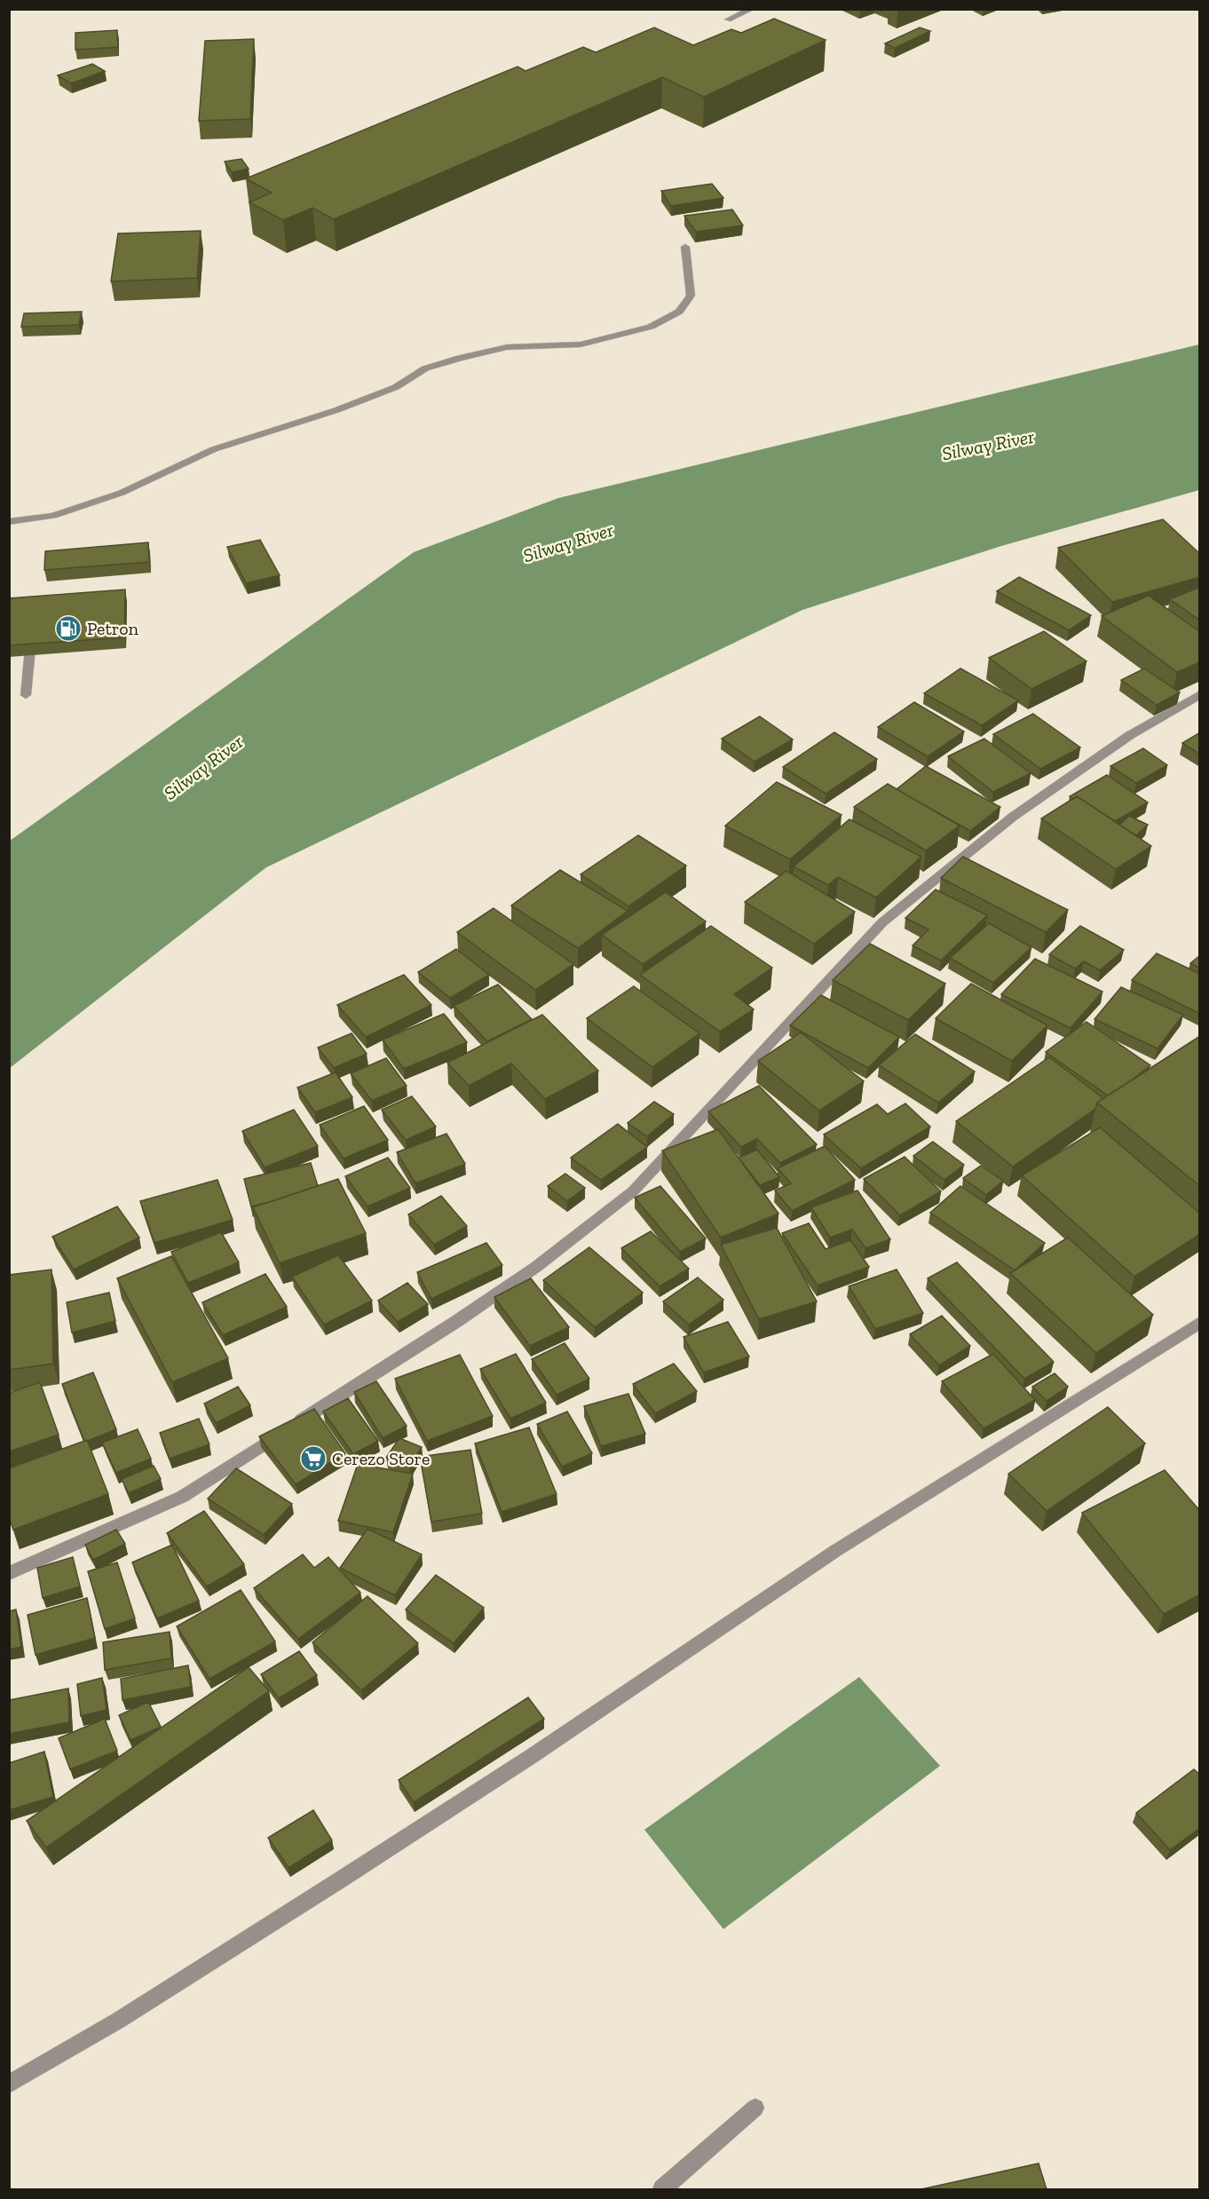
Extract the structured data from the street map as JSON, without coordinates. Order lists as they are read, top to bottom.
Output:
{
  "water": ["Silway River"],
  "places": {
    "fuel station": ["Petron"],
    "supermarket": ["Cerezo Store"]
  }
}
